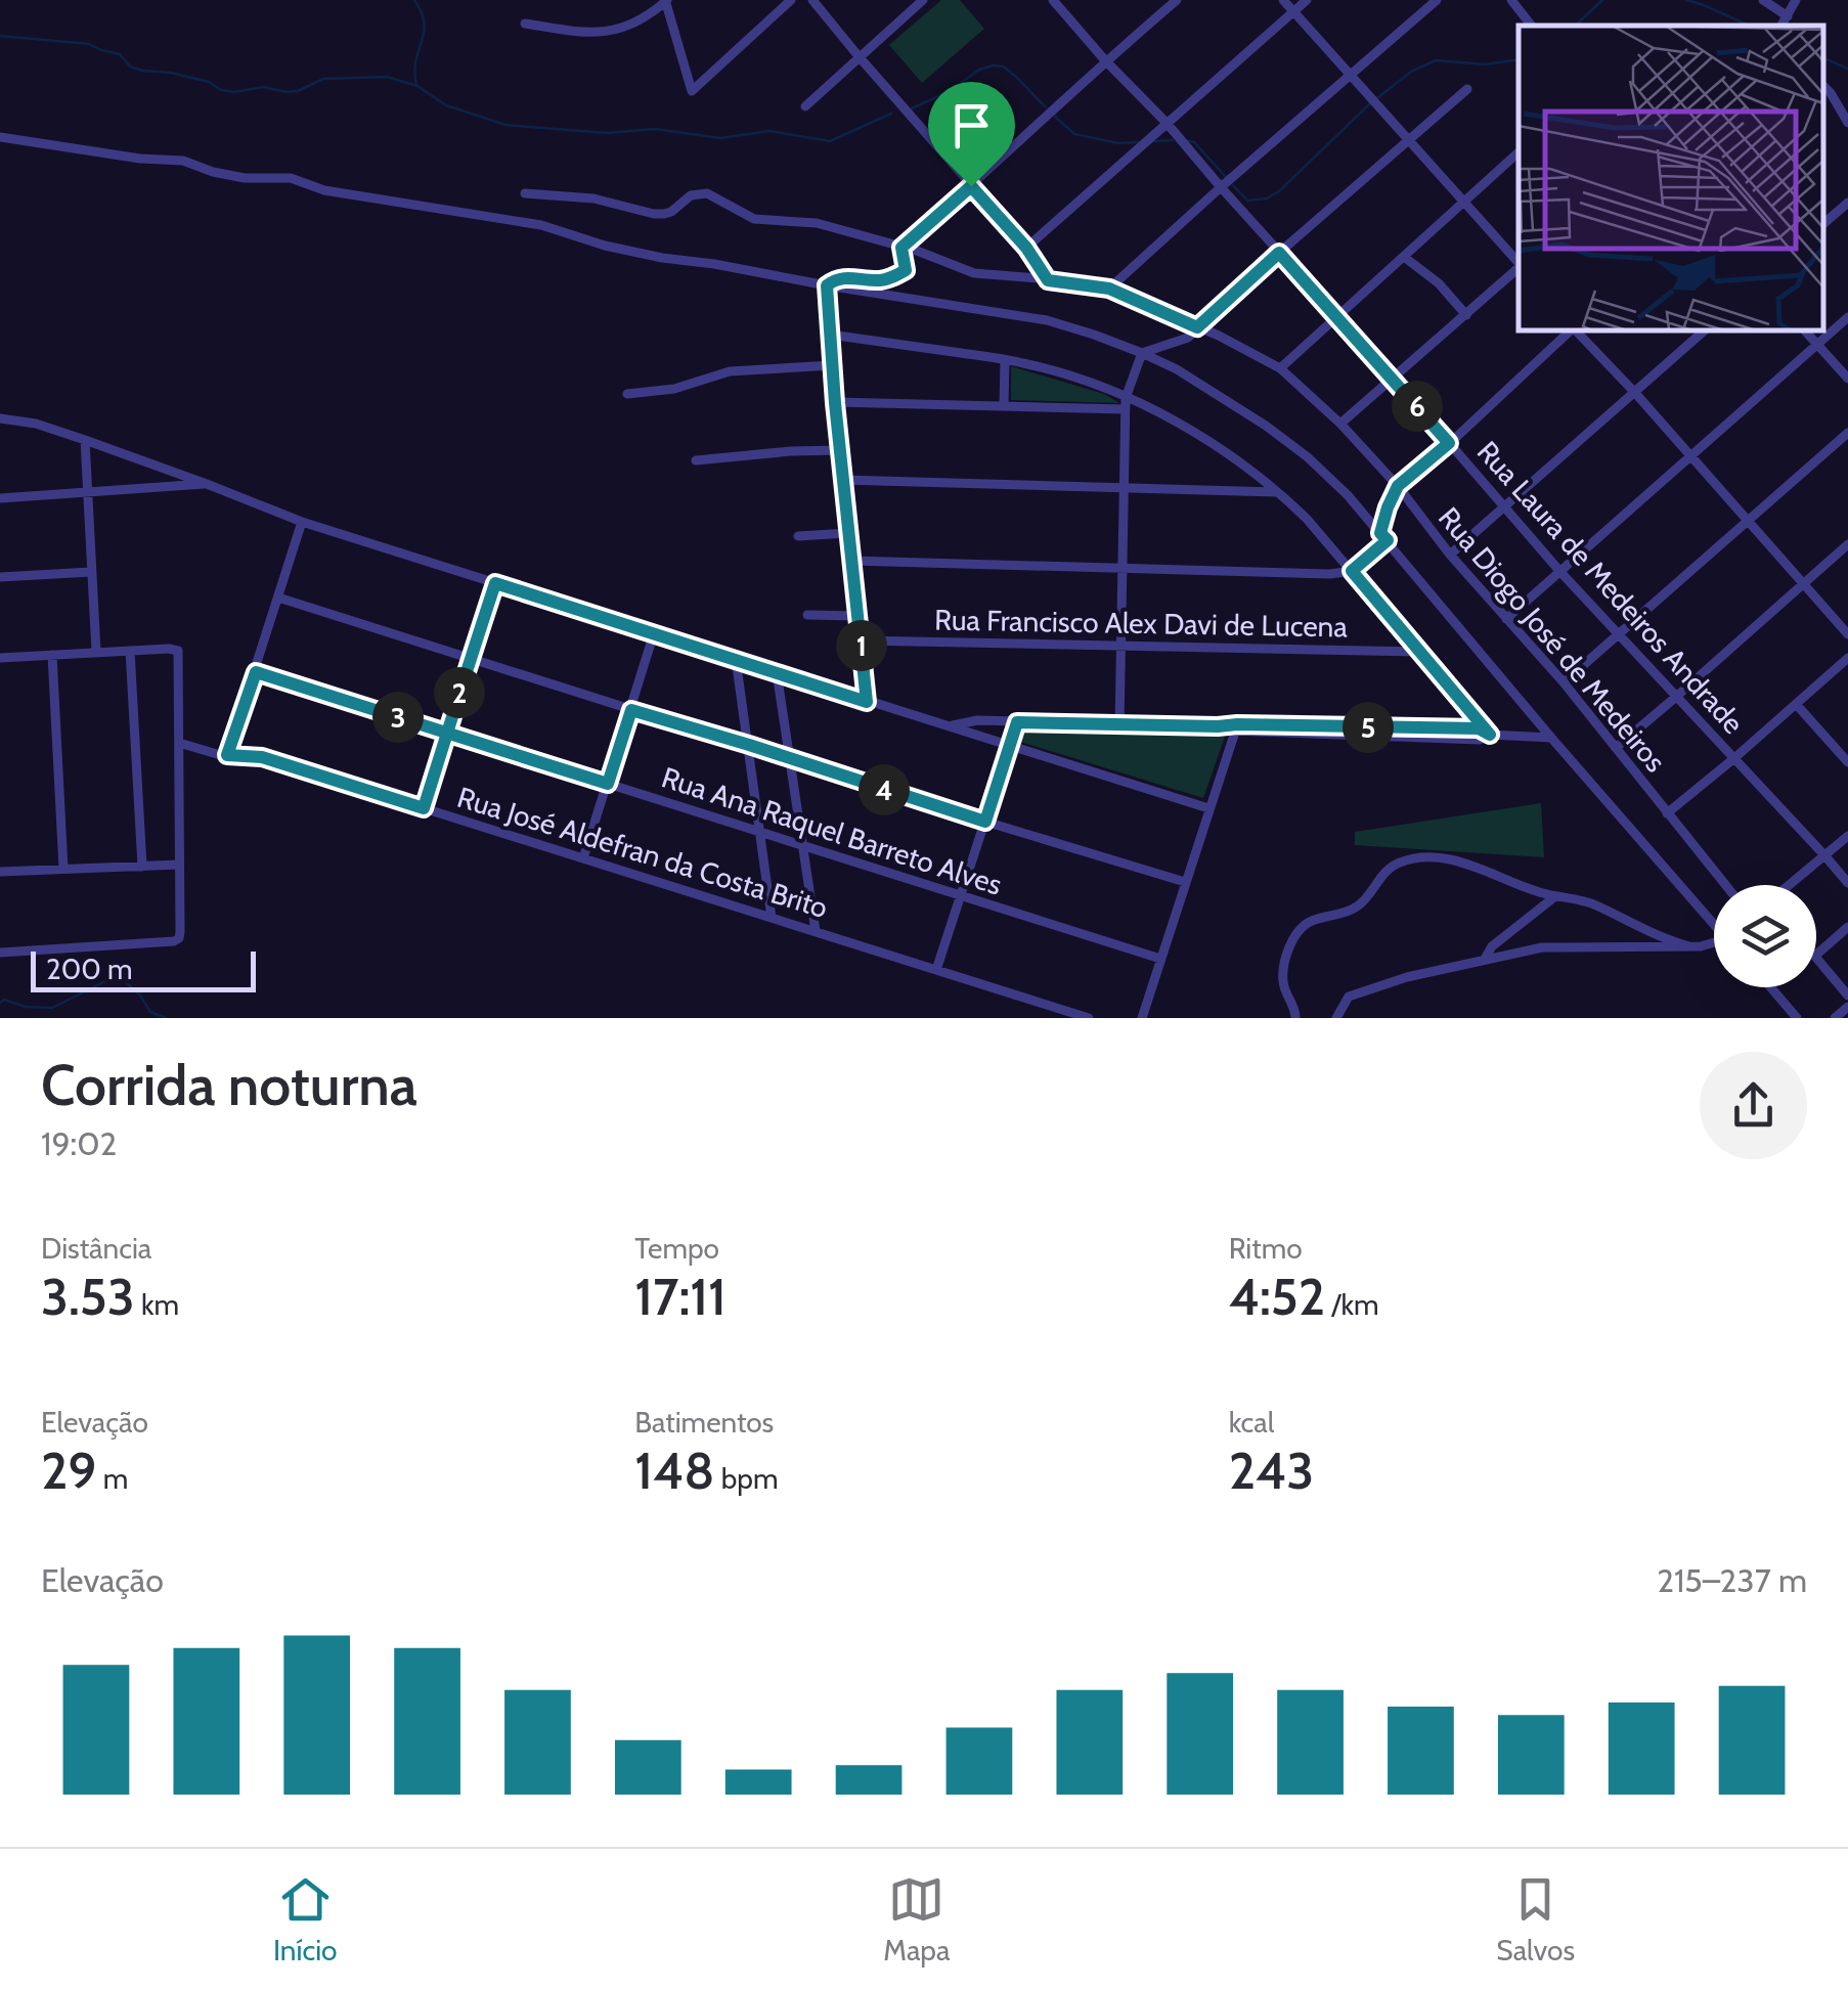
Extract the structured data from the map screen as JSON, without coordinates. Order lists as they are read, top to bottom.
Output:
{
  "streets": {
    "street": [
      "Rua Laura de Medeiros Andrade",
      "Rua Francisco Alex Davi de Lucena",
      "Rua Diogo José de Medeiros",
      "Rua Ana Raquel Barreto Alves",
      "Rua José Aldefran da Costa Brito"
    ]
  },
  "scale_bar": "200 m",
  "page": {
    "pins": [
      "6",
      "1",
      "2",
      "3",
      "5",
      "4"
    ],
    "scale": "200 m",
    "heading": ["Corrida noturna", "19:02"],
    "stats": [
      ["Distância", "3.53 km"],
      ["Tempo", "17:11"],
      ["Ritmo", "4:52 /km"],
      ["Elevação", "29 m"],
      ["Batimentos", "148 bpm"],
      ["kcal", "243"]
    ],
    "chart": ["Elevação", "215–237 m"],
    "tabs": ["Início", "Mapa", "Salvos"]
  }
}
